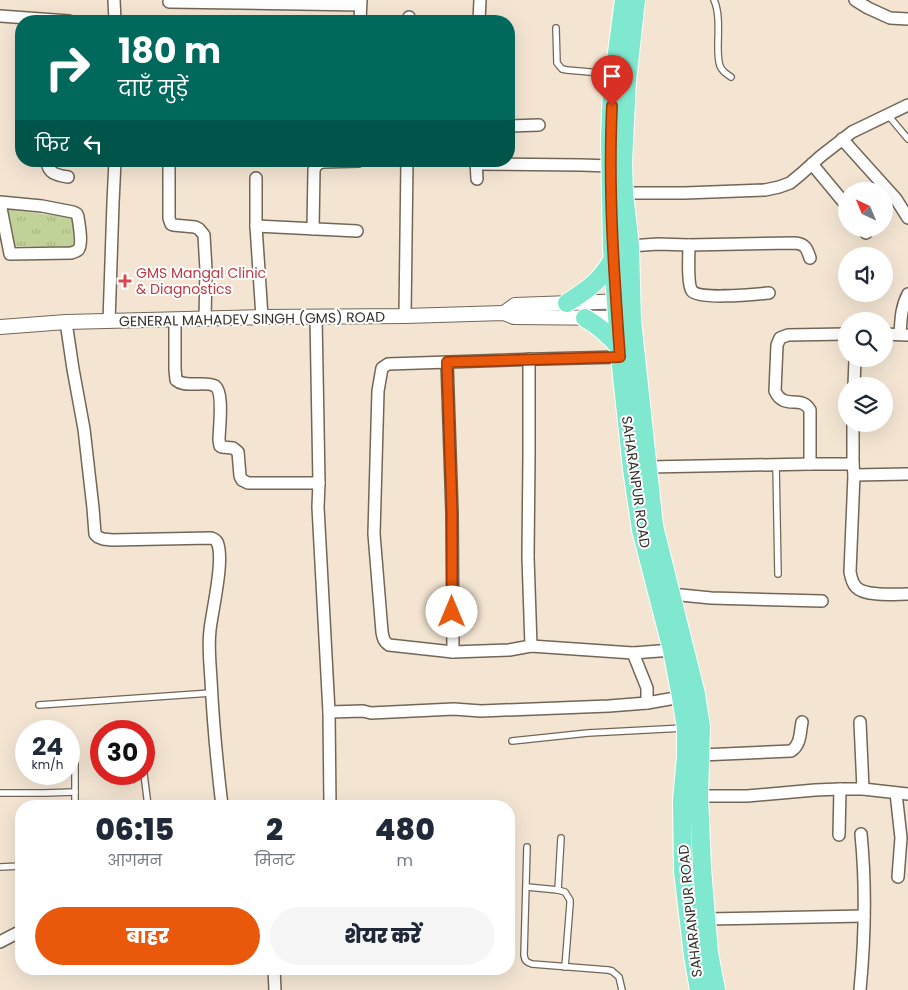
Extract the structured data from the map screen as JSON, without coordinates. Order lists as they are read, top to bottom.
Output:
{
  "streets": {
    "main road": ["SAHARANPUR ROAD"],
    "street": ["GENERAL MAHADEV SINGH (GMS) ROAD"]
  },
  "crossings": [
    ["GENERAL MAHADEV SINGH (GMS) ROAD", "SAHARANPUR ROAD"]
  ],
  "places": {
    "health": ["GMS Mangal Clinic & Diagnostics"]
  },
  "north": "top left",
  "page": {
    "turn": ["180 m", "दाएँ मुड़ें"],
    "then": "फिर",
    "speed": "24 km/h",
    "limit": "30",
    "eta": [
      "06:15",
      "आगमन",
      "2",
      "मिनट",
      "480",
      "m"
    ],
    "buttons": ["बाहर", "शेयर करें"]
  }
}
